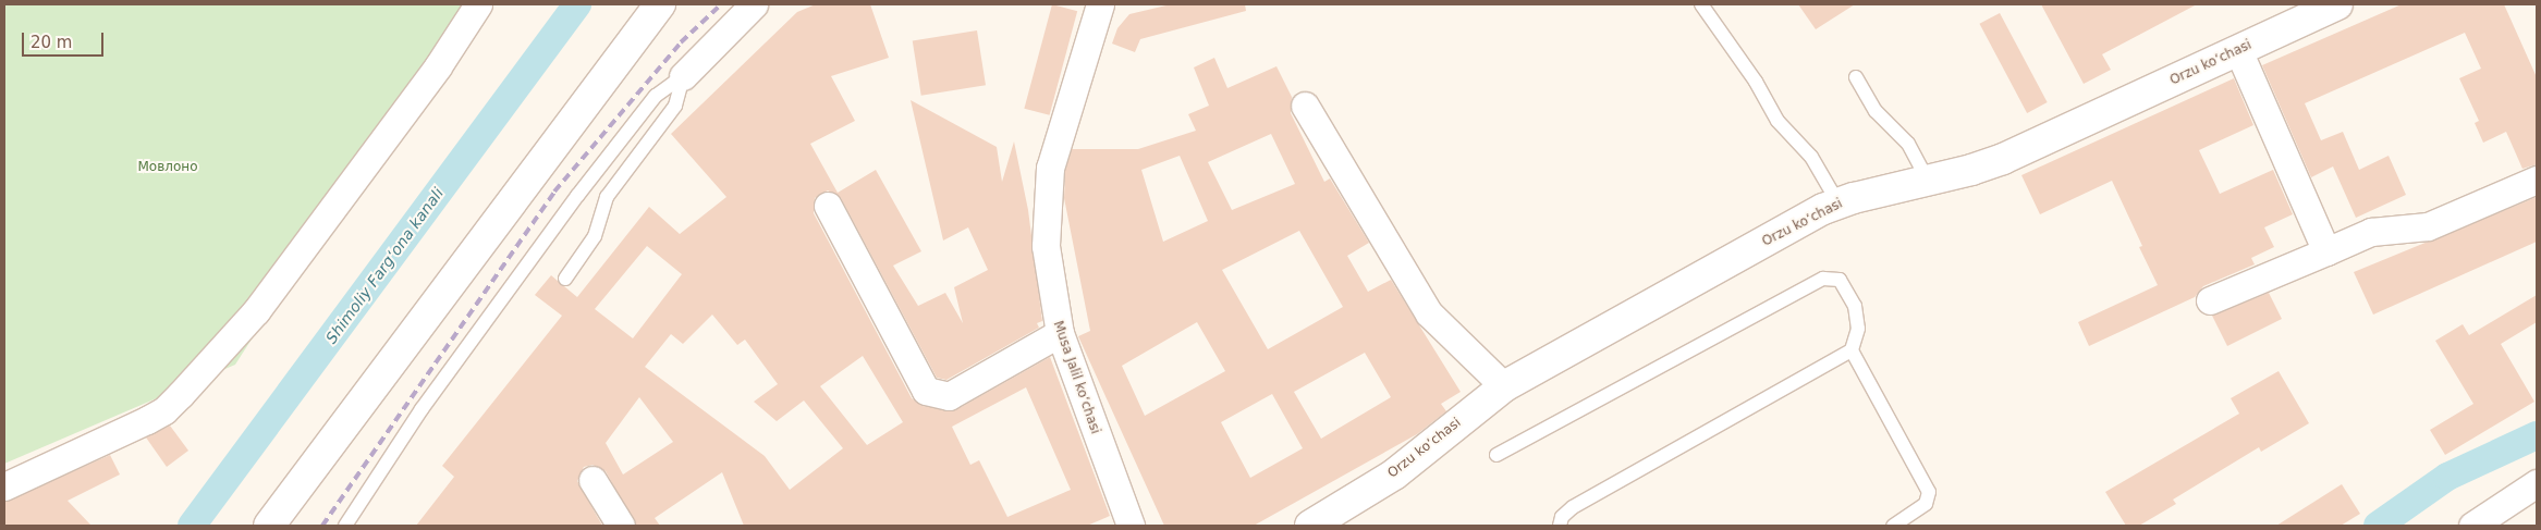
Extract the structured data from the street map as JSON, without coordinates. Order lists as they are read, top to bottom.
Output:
{
  "streets": {
    "street": ["Orzu koʻchasi", "Musa Jalil koʻchasi"]
  },
  "water": ["Shimoliy Fargʻona kanali"],
  "parks": ["Мовлоно"],
  "scale_bar": "20 m"
}
